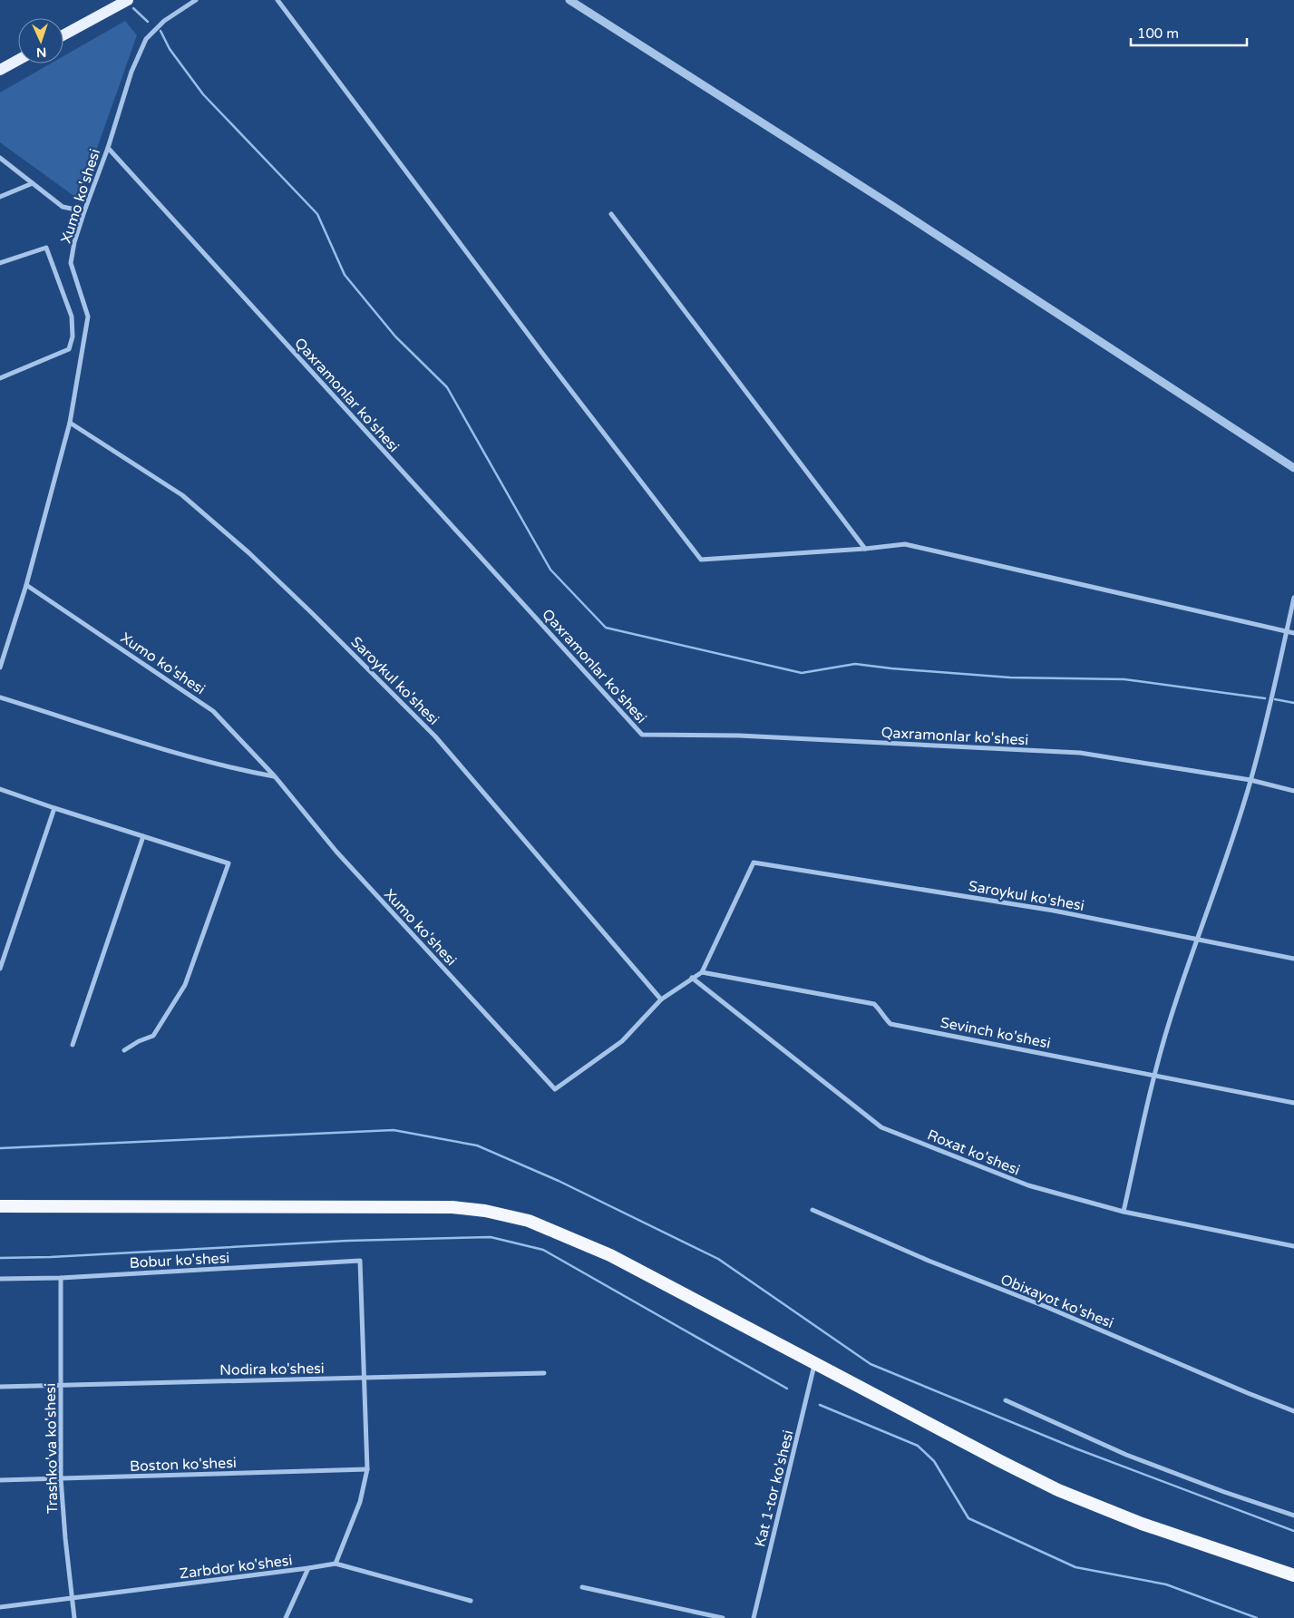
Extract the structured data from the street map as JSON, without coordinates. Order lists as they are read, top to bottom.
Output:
{
  "streets": {
    "street": [
      "Xumo ko'shesi",
      "Qaxramonlar ko'shesi",
      "Saroykul ko'shesi",
      "Sevinch ko'shesi",
      "Roxat ko'shesi",
      "Bobur ko'shesi",
      "Obixayot ko'shesi",
      "Nodira ko'shesi",
      "Trashko'va ko'shesi",
      "Boston ko'shesi",
      "Kat 1-tor ko'shesi",
      "Zarbdor ko'shesi"
    ]
  },
  "crossings": [
    ["Xumo ko'shesi", "Qaxramonlar ko'shesi"],
    ["Xumo ko'shesi", "Saroykul ko'shesi"],
    ["Saroykul ko'shesi", "Sevinch ko'shesi"],
    ["Bobur ko'shesi", "Nodira ko'shesi"],
    ["Bobur ko'shesi", "Trashko'va ko'shesi"],
    ["Nodira ko'shesi", "Trashko'va ko'shesi"],
    ["Trashko'va ko'shesi", "Boston ko'shesi"],
    ["Trashko'va ko'shesi", "Zarbdor ko'shesi"]
  ],
  "scale_bar": "100 m",
  "north": "bottom"
}
